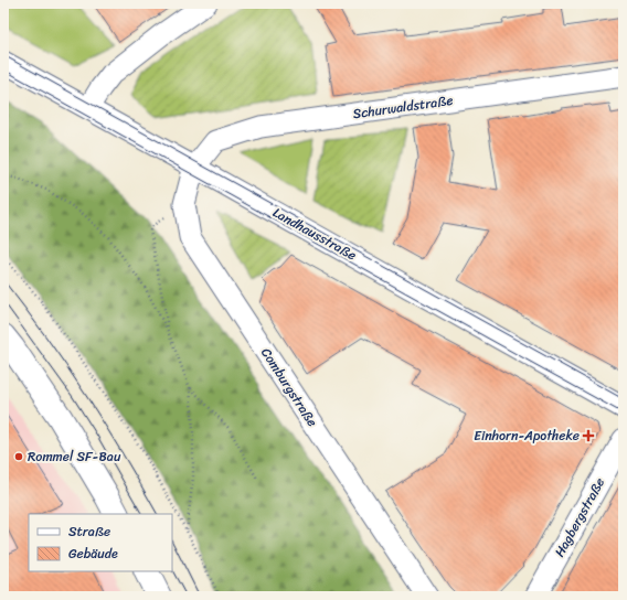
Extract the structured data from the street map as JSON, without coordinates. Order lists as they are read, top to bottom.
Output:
{
  "streets": {
    "street": [
      "Schurwaldstraße",
      "Landhausstraße",
      "Comburgstraße",
      "Hagbergstraße"
    ]
  },
  "crossings": [
    ["Schurwaldstraße", "Landhausstraße"],
    ["Schurwaldstraße", "Comburgstraße"],
    ["Landhausstraße", "Comburgstraße"]
  ],
  "places": {
    "health": ["Einhorn-Apotheke"],
    "other": ["Rommel SF-Bau"]
  },
  "legend": ["Straße", "Gebäude"]
}
